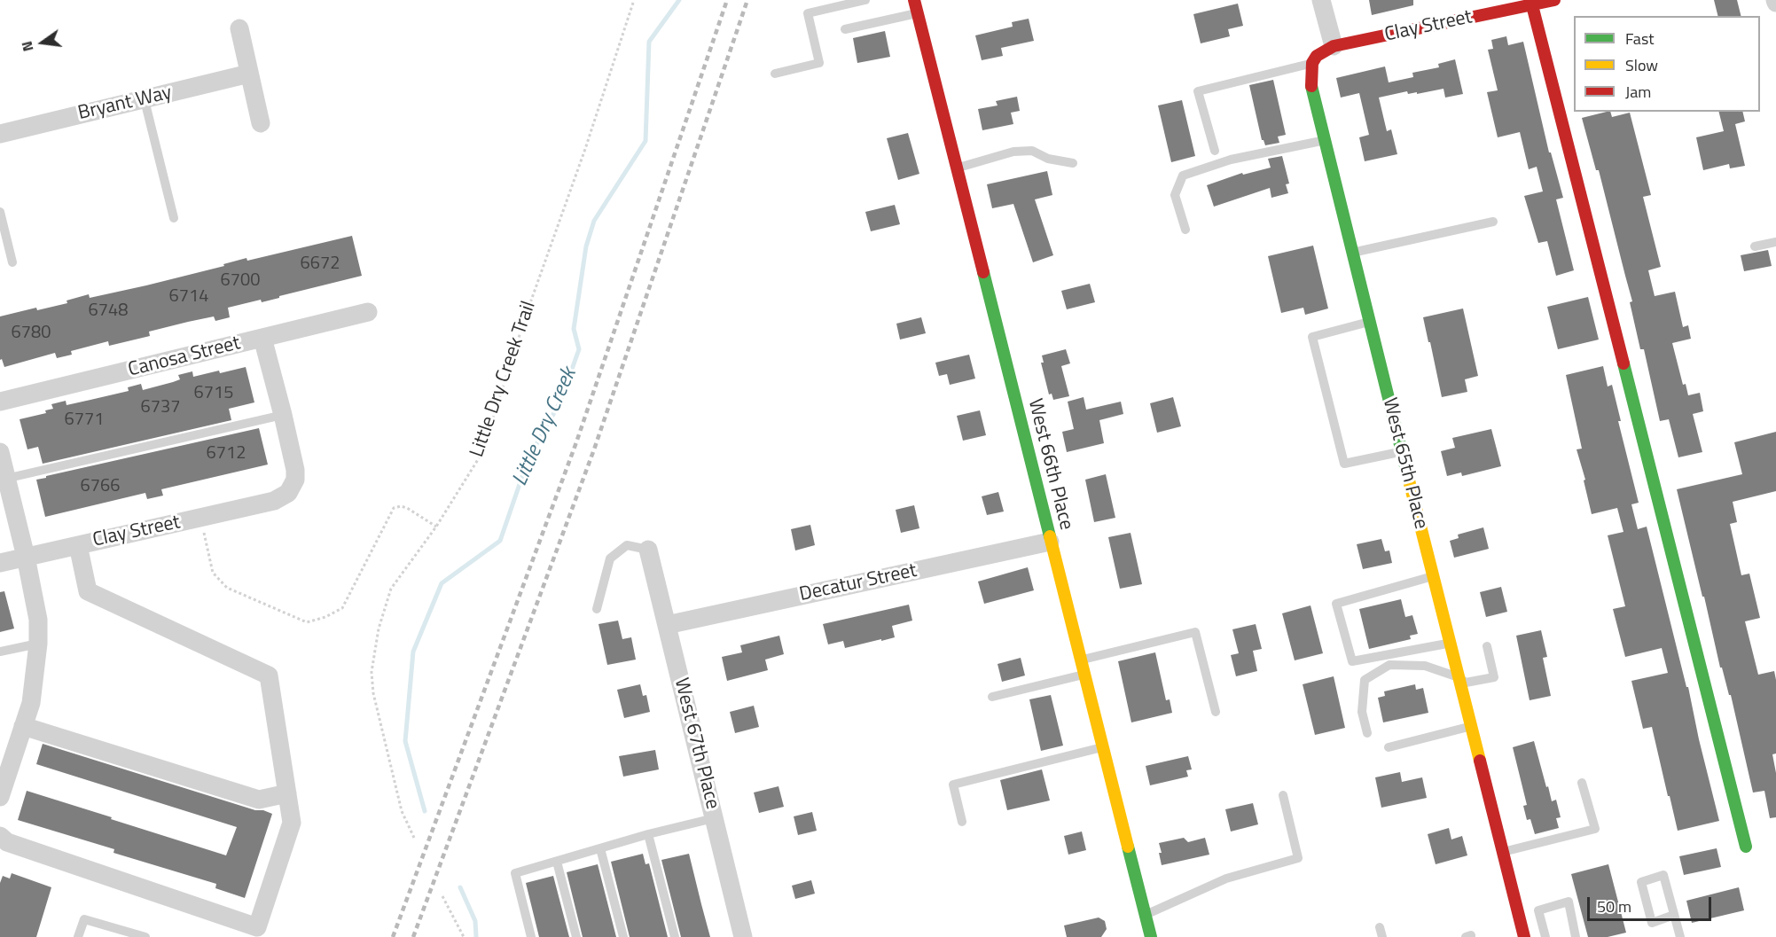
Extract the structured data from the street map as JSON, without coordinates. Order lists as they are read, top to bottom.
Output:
{
  "streets": {
    "street": [
      "Clay Street",
      "Bryant Way",
      "Canosa Street",
      "West 65th Place",
      "West 66th Place",
      "Decatur Street",
      "West 67th Place"
    ],
    "path": ["Little Dry Creek Trail"]
  },
  "crossings": [
    ["West 66th Place", "Decatur Street"],
    ["Decatur Street", "West 67th Place"]
  ],
  "water": ["Little Dry Creek"],
  "house_numbers": [
    "6672",
    "6700",
    "6714",
    "6748",
    "6780",
    "6715",
    "6737",
    "6771",
    "6712",
    "6766"
  ],
  "legend": ["Fast", "Slow", "Jam"],
  "scale_bar": "50 m",
  "north": "left"
}
